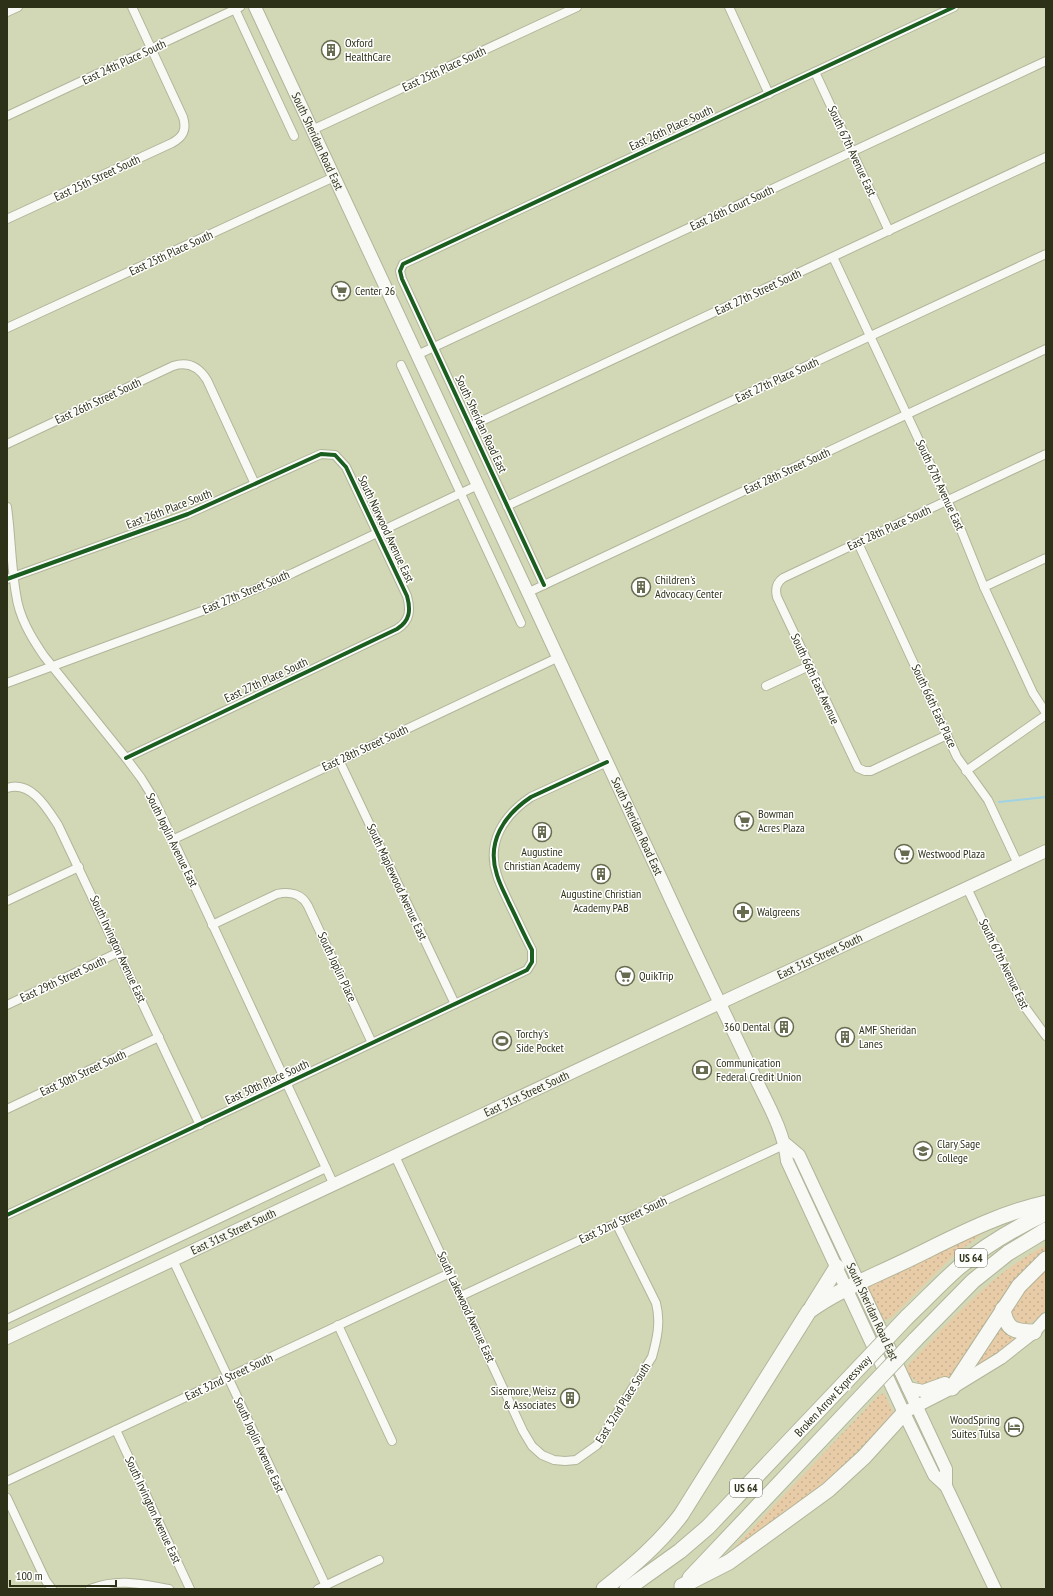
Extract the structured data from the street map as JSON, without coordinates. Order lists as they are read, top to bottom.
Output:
{
  "streets": {
    "highway": ["US 64", "Broken Arrow Expressway"],
    "main road": ["South Sheridan Road East", "East 31st Street South"],
    "street": [
      "East 24th Place South",
      "East 25th Place South",
      "East 26th Place South",
      "South 67th Avenue East",
      "East 25th Street South",
      "East 26th Court South",
      "East 27th Street South",
      "East 27th Place South",
      "East 26th Street South",
      "East 28th Street South",
      "East 28th Place South",
      "South Norwood Avenue East",
      "South 66th East Avenue",
      "South 66th East Place",
      "South Joplin Avenue East",
      "South Maplewood Avenue East",
      "South Irvington Avenue East",
      "South Joplin Place",
      "East 29th Street South",
      "East 30th Street South",
      "East 30th Place South",
      "East 32nd Street South",
      "South Lakewood Avenue East",
      "East 32nd Place South"
    ]
  },
  "crossings": [
    ["East 24th Place South", "South Sheridan Road East"],
    ["East 24th Place South", "East 25th Street South"],
    ["East 25th Place South", "South Sheridan Road East"],
    ["East 26th Place South", "South Sheridan Road East"],
    ["East 26th Place South", "South 67th Avenue East"],
    ["East 26th Place South", "East 26th Street South"],
    ["East 26th Place South", "South Norwood Avenue East"],
    ["East 26th Place South", "South Joplin Avenue East"],
    ["South Sheridan Road East", "East 26th Court South"],
    ["South Sheridan Road East", "East 27th Street South"],
    ["South Sheridan Road East", "East 27th Place South"],
    ["South Sheridan Road East", "East 28th Street South"],
    ["South Sheridan Road East", "East 31st Street South"],
    ["South Sheridan Road East", "East 30th Place South"],
    ["South Sheridan Road East", "East 32nd Street South"],
    ["South 67th Avenue East", "East 26th Court South"],
    ["South 67th Avenue East", "East 27th Street South"],
    ["South 67th Avenue East", "East 27th Place South"],
    ["South 67th Avenue East", "East 28th Street South"],
    ["South 67th Avenue East", "East 28th Place South"],
    ["South 67th Avenue East", "East 31st Street South"],
    ["East 27th Street South", "South Norwood Avenue East"],
    ["East 27th Street South", "South Joplin Avenue East"],
    ["East 27th Place South", "South Norwood Avenue East"],
    ["East 27th Place South", "South Joplin Avenue East"],
    ["East 28th Street South", "South Joplin Avenue East"],
    ["East 28th Street South", "South Maplewood Avenue East"],
    ["East 28th Place South", "South 66th East Avenue"],
    ["East 28th Place South", "South 66th East Place"],
    ["South 66th East Avenue", "South 66th East Place"],
    ["South 66th East Place", "East 31st Street South"],
    ["South Joplin Avenue East", "East 31st Street South"],
    ["South Joplin Avenue East", "South Joplin Place"],
    ["South Joplin Avenue East", "East 30th Place South"],
    ["South Joplin Avenue East", "East 32nd Street South"],
    ["South Maplewood Avenue East", "East 30th Place South"],
    ["South Irvington Avenue East", "East 29th Street South"],
    ["South Irvington Avenue East", "East 30th Street South"],
    ["South Irvington Avenue East", "East 30th Place South"],
    ["South Irvington Avenue East", "East 32nd Street South"],
    ["East 31st Street South", "South Lakewood Avenue East"],
    ["South Joplin Place", "East 30th Place South"],
    ["East 32nd Street South", "South Lakewood Avenue East"],
    ["East 32nd Street South", "East 32nd Place South"],
    ["South Lakewood Avenue East", "East 32nd Place South"]
  ],
  "places": {
    "building": [
      "Oxford HealthCare",
      "Children's Advocacy Center",
      "Augustine Christian Academy",
      "Augustine Christian Academy PAB",
      "360 Dental",
      "AMF Sheridan Lanes",
      "Sisemore, Weisz & Associates"
    ],
    "supermarket": [
      "Center 26",
      "Bowman Acres Plaza",
      "Westwood Plaza",
      "QuikTrip"
    ],
    "pharmacy": ["Walgreens"],
    "sports": ["Torchy's Side Pocket"],
    "bank": ["Communication Federal Credit Union"],
    "school or university": ["Clary Sage College"],
    "hotel": ["WoodSpring Suites Tulsa"]
  },
  "scale_bar": "100 m"
}
